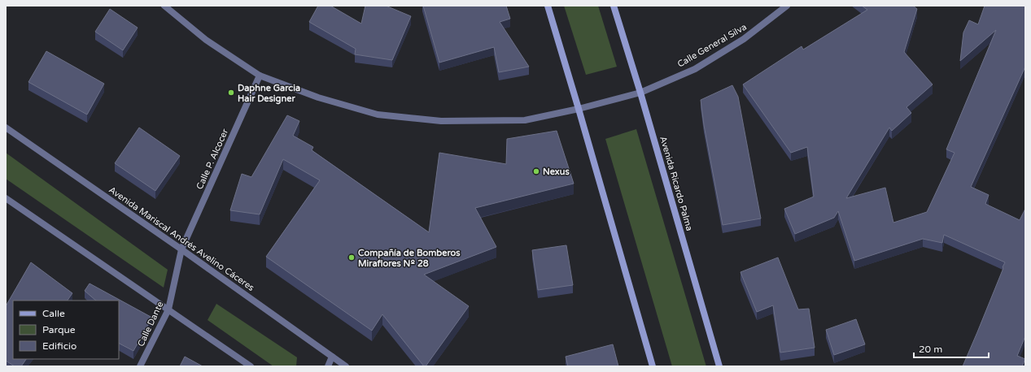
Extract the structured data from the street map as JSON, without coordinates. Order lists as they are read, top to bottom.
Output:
{
  "streets": {
    "main road": ["Avenida Ricardo Palma"],
    "street": [
      "Calle General Silva",
      "Calle P. Alcocer",
      "Avenida Mariscal Andrés Avelino Cáceres",
      "Calle Dante"
    ]
  },
  "crossings": [
    ["Calle General Silva", "Calle P. Alcocer"],
    ["Calle General Silva", "Avenida Ricardo Palma"],
    ["Calle P. Alcocer", "Avenida Mariscal Andrés Avelino Cáceres"],
    ["Calle P. Alcocer", "Calle Dante"],
    ["Avenida Mariscal Andrés Avelino Cáceres", "Calle Dante"]
  ],
  "places": ["Daphne Garcia Hair Designer", "Nexus", "Compañía de Bomberos Miraflores Nº 28"],
  "legend": ["Calle", "Parque", "Edificio"],
  "scale_bar": "20 m"
}
